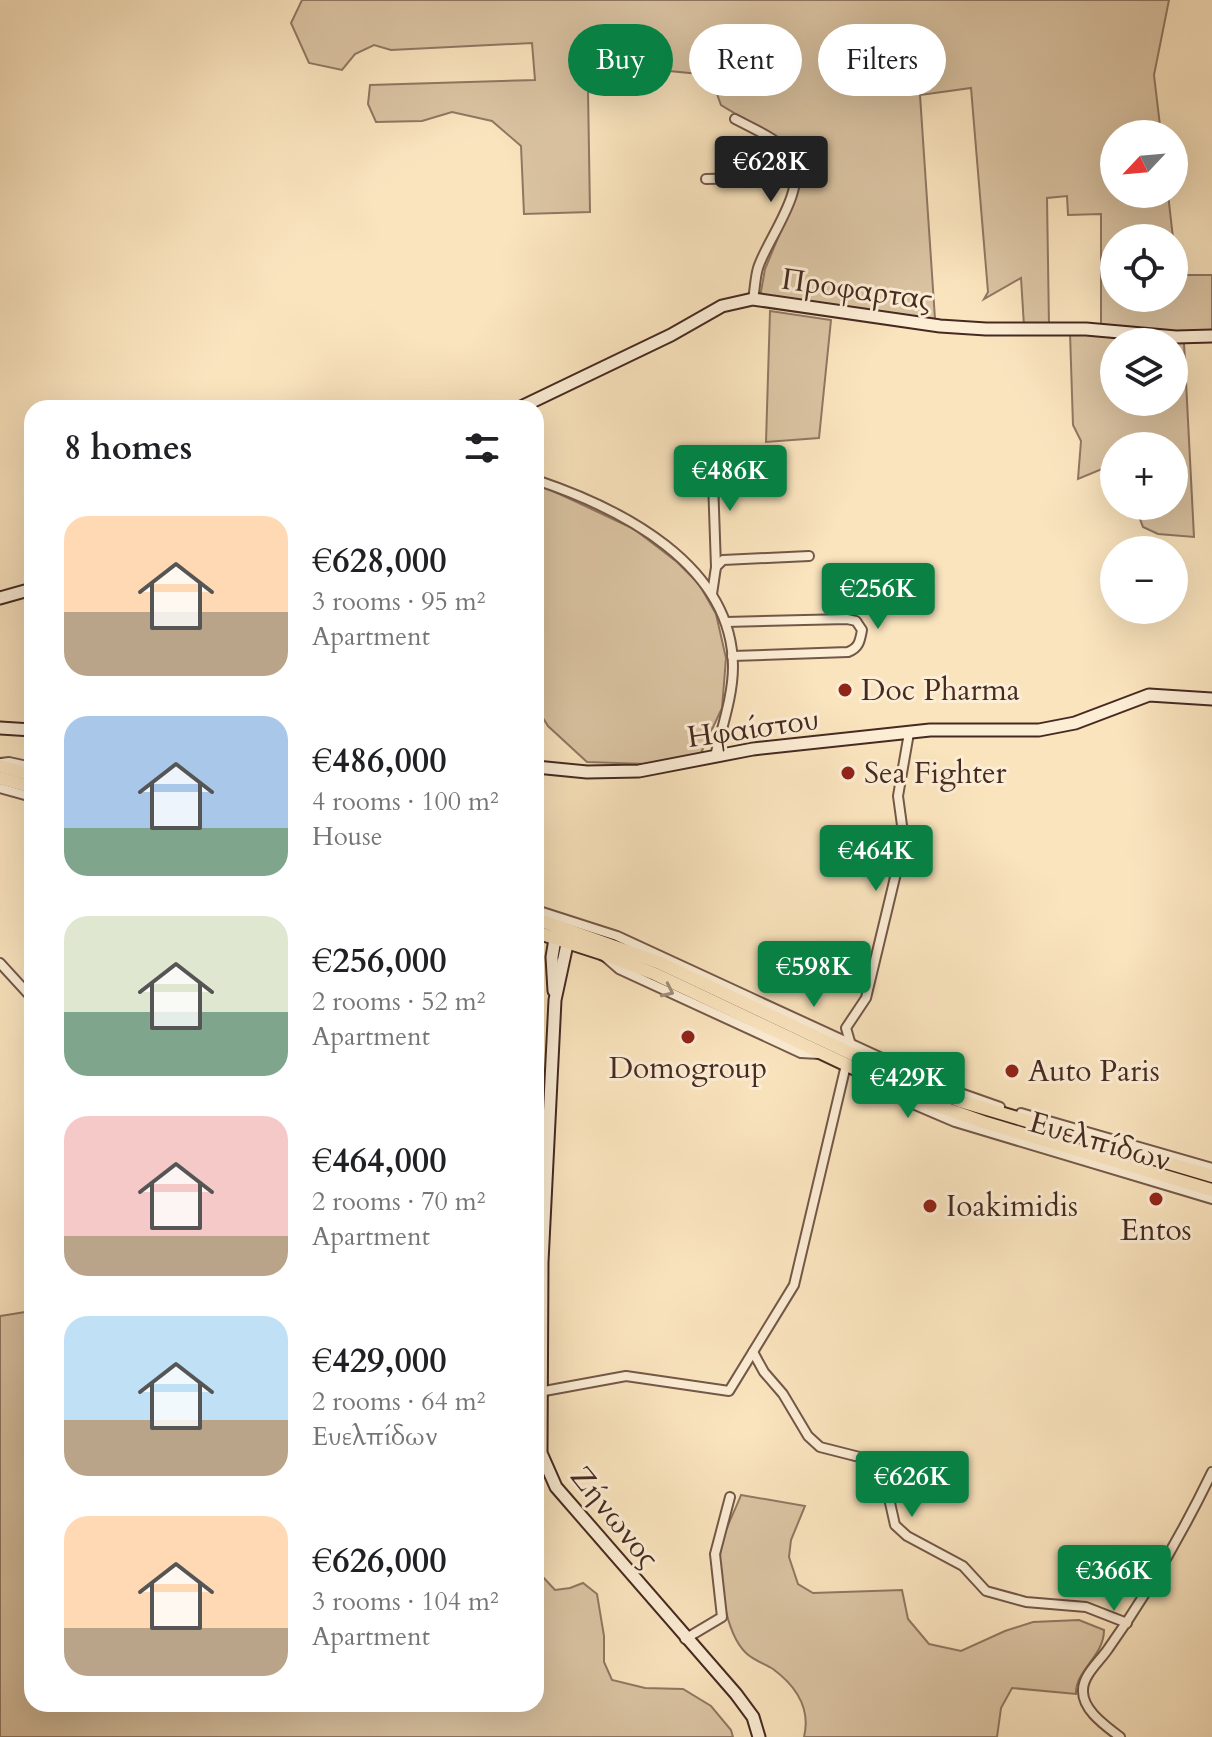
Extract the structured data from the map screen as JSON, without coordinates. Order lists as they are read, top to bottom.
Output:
{
  "streets": {
    "street": [
      "Προφαρτας",
      "Ηφαίστου",
      "Ευελπίδων",
      "Ζήνωνος"
    ]
  },
  "places": [
    "Doc Pharma",
    "Sea Fighter",
    "Domogroup",
    "Auto Paris",
    "Entos",
    "Ioakimidis"
  ],
  "north": "bottom left",
  "page": {
    "chip": ["Buy", "Rent", "Filters"],
    "map_buttons": ["+", "−"],
    "price": [
      "€628K",
      "€486K",
      "€256K",
      "€464K",
      "€598K",
      "€429K",
      "€626K",
      "€366K"
    ],
    "heading": "8 homes",
    "list": [
      {
        "name": "€628,000",
        "note": "3 rooms · 95 m² · Apartment"
      },
      {
        "name": "€486,000",
        "note": "4 rooms · 100 m² · House"
      },
      {
        "name": "€256,000",
        "note": "2 rooms · 52 m² · Apartment"
      },
      {
        "name": "€464,000",
        "note": "2 rooms · 70 m² · Apartment"
      },
      {
        "name": "€429,000",
        "note": "2 rooms · 64 m² · Ευελπίδων"
      },
      {
        "name": "€626,000",
        "note": "3 rooms · 104 m² · Apartment"
      }
    ]
  }
}
